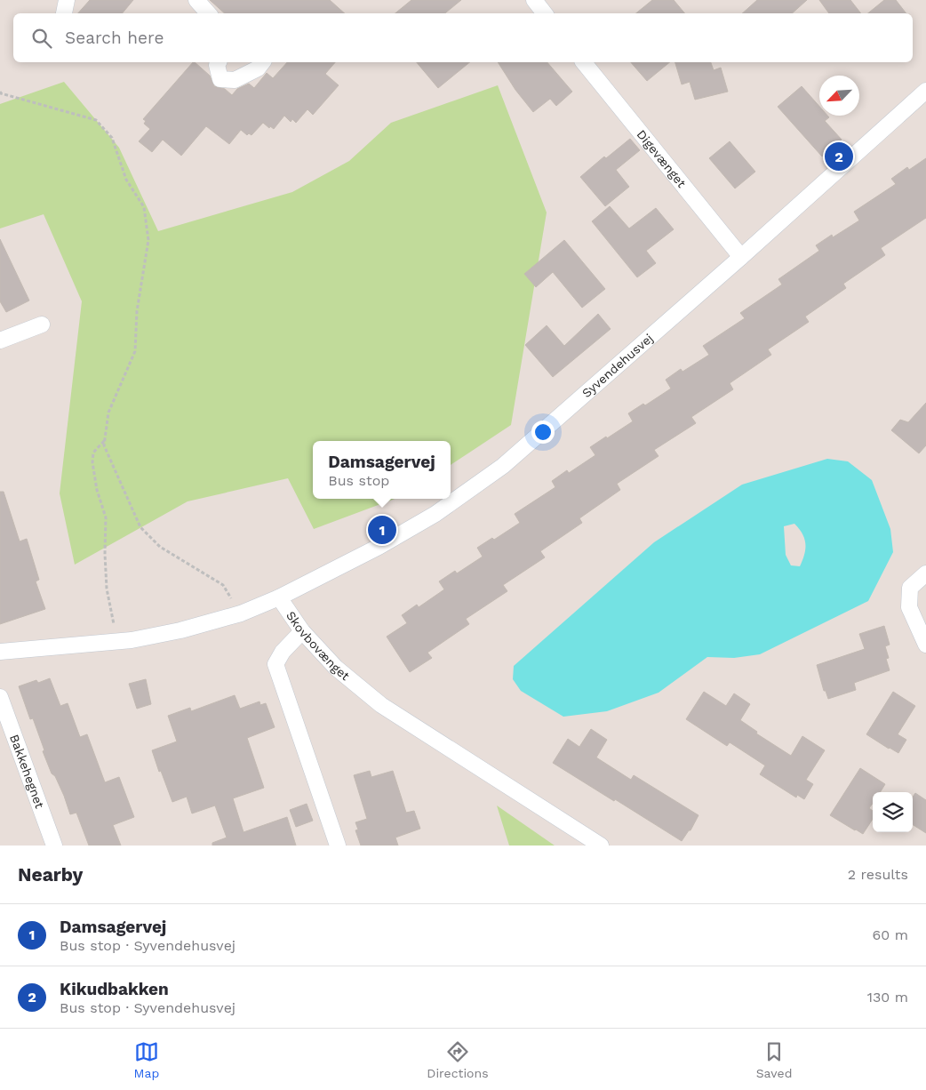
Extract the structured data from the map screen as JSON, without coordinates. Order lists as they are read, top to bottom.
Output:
{
  "streets": {
    "street": [
      "Digevænget",
      "Syvendehusvej",
      "Skovbovænget",
      "Bakkehegnet"
    ]
  },
  "crossings": [
    ["Digevænget", "Syvendehusvej"],
    ["Syvendehusvej", "Skovbovænget"]
  ],
  "north": "bottom left",
  "page": {
    "search": "Search here",
    "pins": ["2", "1"],
    "popup": ["Damsagervej", "Bus stop"],
    "heading": ["Nearby", "2 results"],
    "list": [
      {
        "mark": "1",
        "name": "Damsagervej",
        "note": "Bus stop · Syvendehusvej",
        "value": "60 m"
      },
      {
        "mark": "2",
        "name": "Kikudbakken",
        "note": "Bus stop · Syvendehusvej",
        "value": "130 m"
      }
    ],
    "nav": ["Map", "Directions", "Saved"]
  }
}
